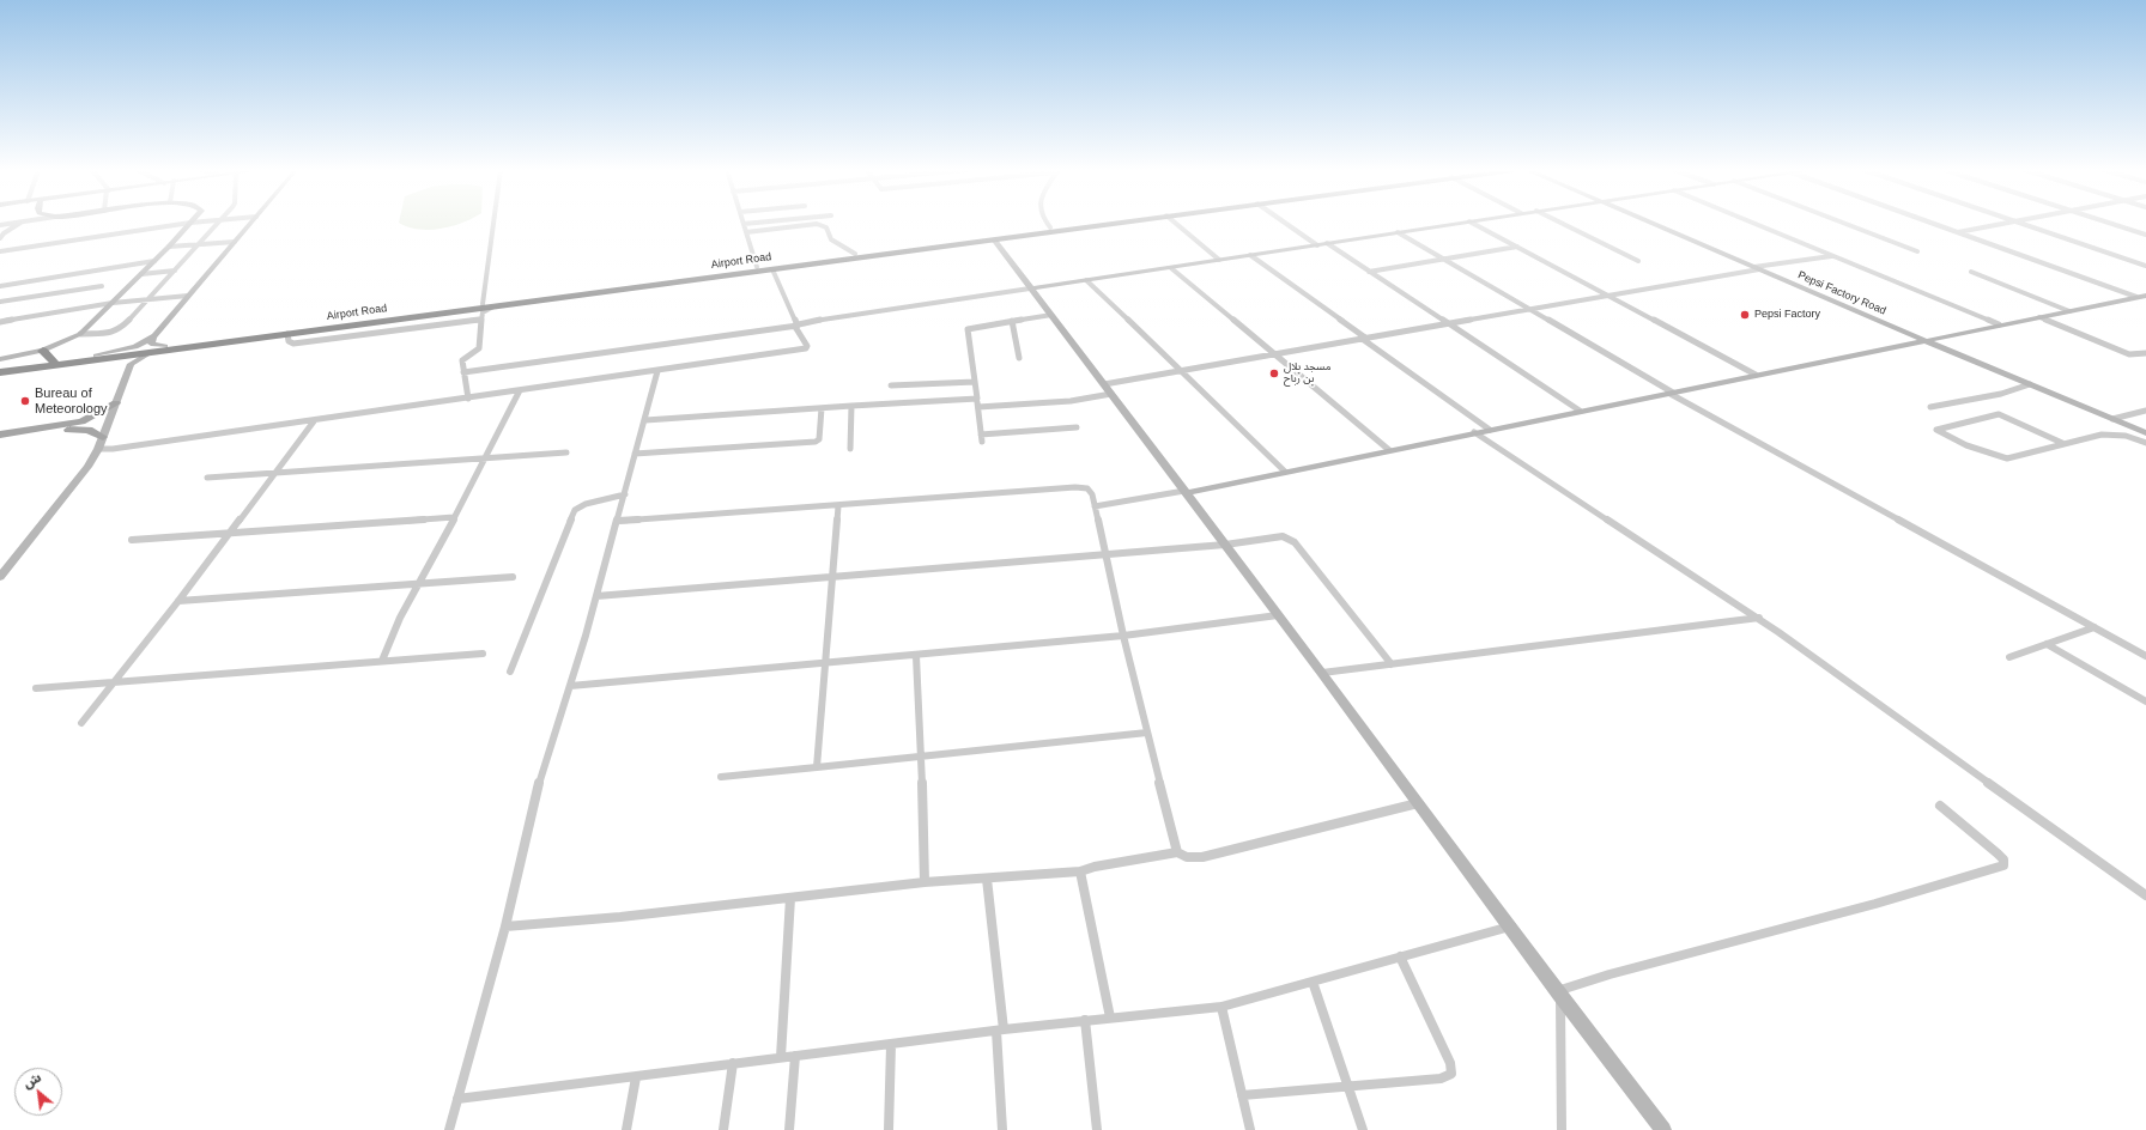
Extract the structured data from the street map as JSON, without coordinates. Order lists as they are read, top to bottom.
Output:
{
  "streets": {
    "highway": ["Airport Road"],
    "street": ["Pepsi Factory Road"]
  },
  "places": ["Pepsi Factory", "مسجد بلال بن رباح", "Bureau of Meteorology"],
  "north": "top left"
}
